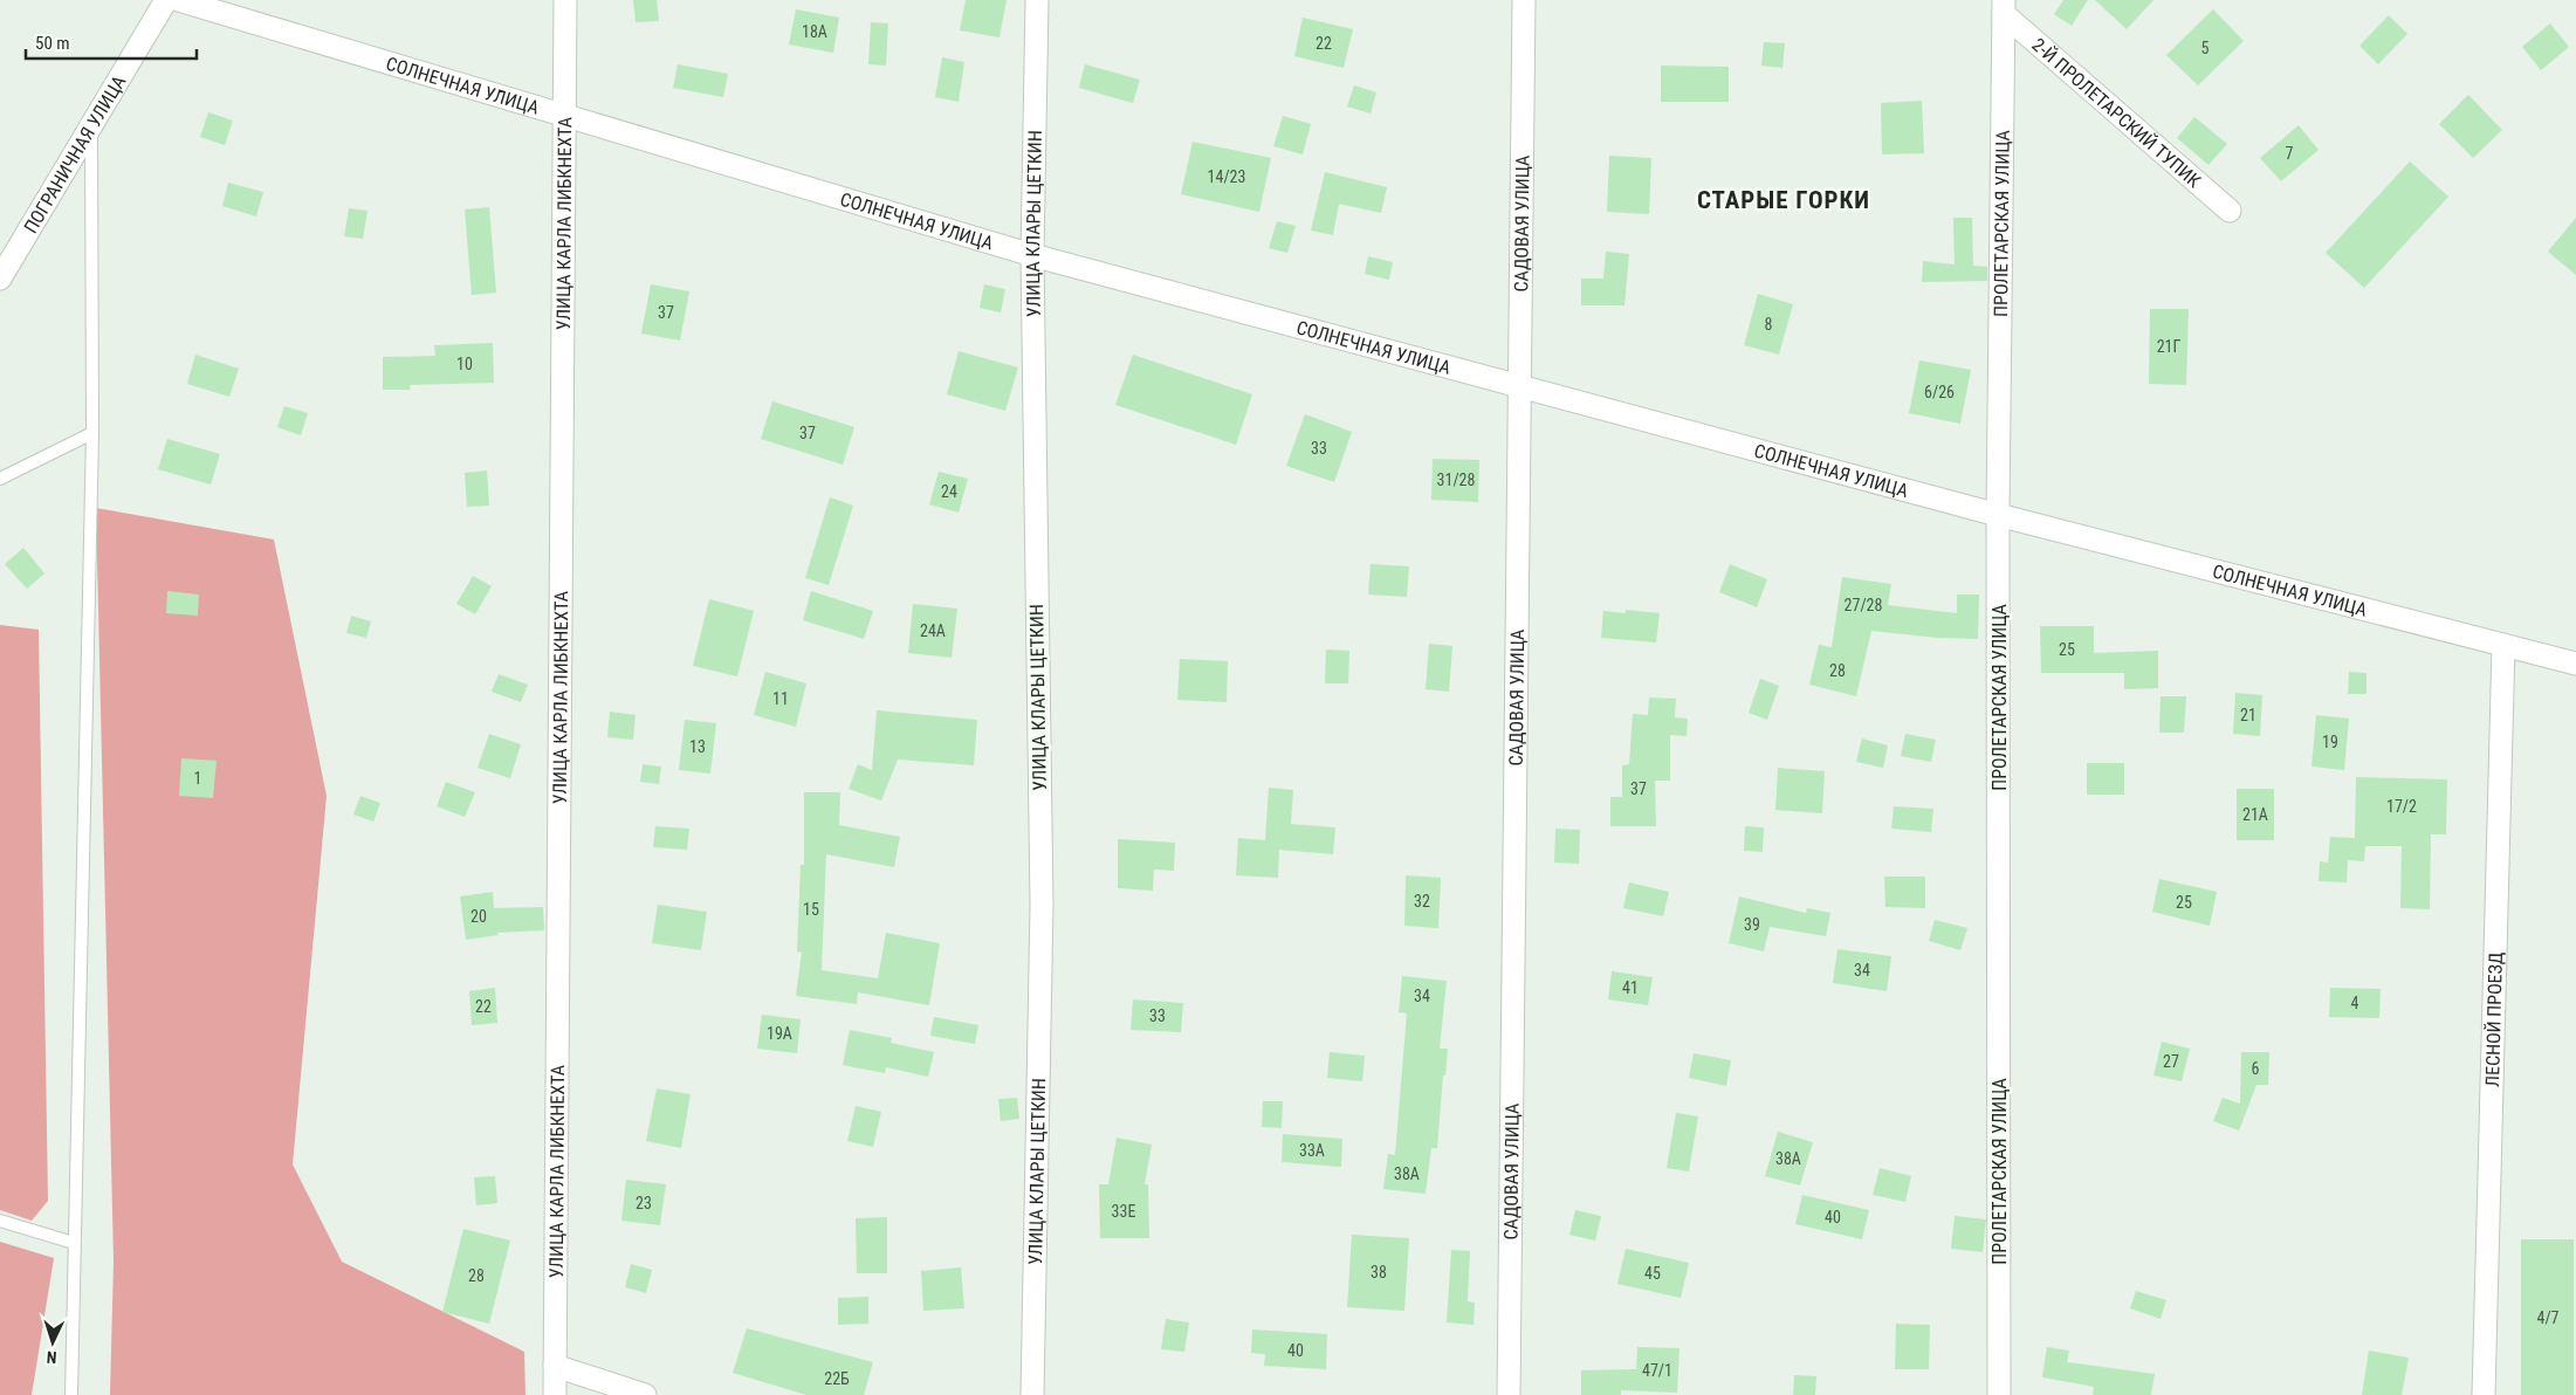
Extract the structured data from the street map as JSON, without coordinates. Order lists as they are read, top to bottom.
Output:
{
  "streets": {
    "street": [
      "СОЛНЕЧНАЯ УЛИЦА",
      "2-Й ПРОЛЕТАРСКИЙ ТУПИК",
      "ПОГРАНИЧНАЯ УЛИЦА",
      "УЛИЦА КАРЛА ЛИБКНЕХТА",
      "УЛИЦА КЛАРЫ ЦЕТКИН",
      "САДОВАЯ УЛИЦА",
      "ПРОЛЕТАРСКАЯ УЛИЦА",
      "ЛЕСНОЙ ПРОЕЗД"
    ]
  },
  "crossings": [
    ["СОЛНЕЧНАЯ УЛИЦА", "УЛИЦА КАРЛА ЛИБКНЕХТА"],
    ["СОЛНЕЧНАЯ УЛИЦА", "УЛИЦА КЛАРЫ ЦЕТКИН"],
    ["СОЛНЕЧНАЯ УЛИЦА", "САДОВАЯ УЛИЦА"],
    ["СОЛНЕЧНАЯ УЛИЦА", "ПРОЛЕТАРСКАЯ УЛИЦА"],
    ["СОЛНЕЧНАЯ УЛИЦА", "ЛЕСНОЙ ПРОЕЗД"],
    ["2-Й ПРОЛЕТАРСКИЙ ТУПИК", "ПРОЛЕТАРСКАЯ УЛИЦА"]
  ],
  "districts": ["СТАРЫЕ ГОРКИ"],
  "house_numbers": [
    "18А",
    "22",
    "5",
    "7",
    "14/23",
    "37",
    "8",
    "21Г",
    "10",
    "6/26",
    "37",
    "33",
    "31/28",
    "24",
    "27/28",
    "24А",
    "25",
    "28",
    "11",
    "21",
    "19",
    "13",
    "1",
    "37",
    "17/2",
    "21А",
    "32",
    "25",
    "15",
    "20",
    "39",
    "34",
    "41",
    "34",
    "4",
    "22",
    "33",
    "19А",
    "27",
    "6",
    "33А",
    "38А",
    "38А",
    "23",
    "33Е",
    "40",
    "38",
    "45",
    "28",
    "4/7",
    "40",
    "47/1",
    "22Б"
  ],
  "scale_bar": "50 m",
  "north": "bottom"
}
